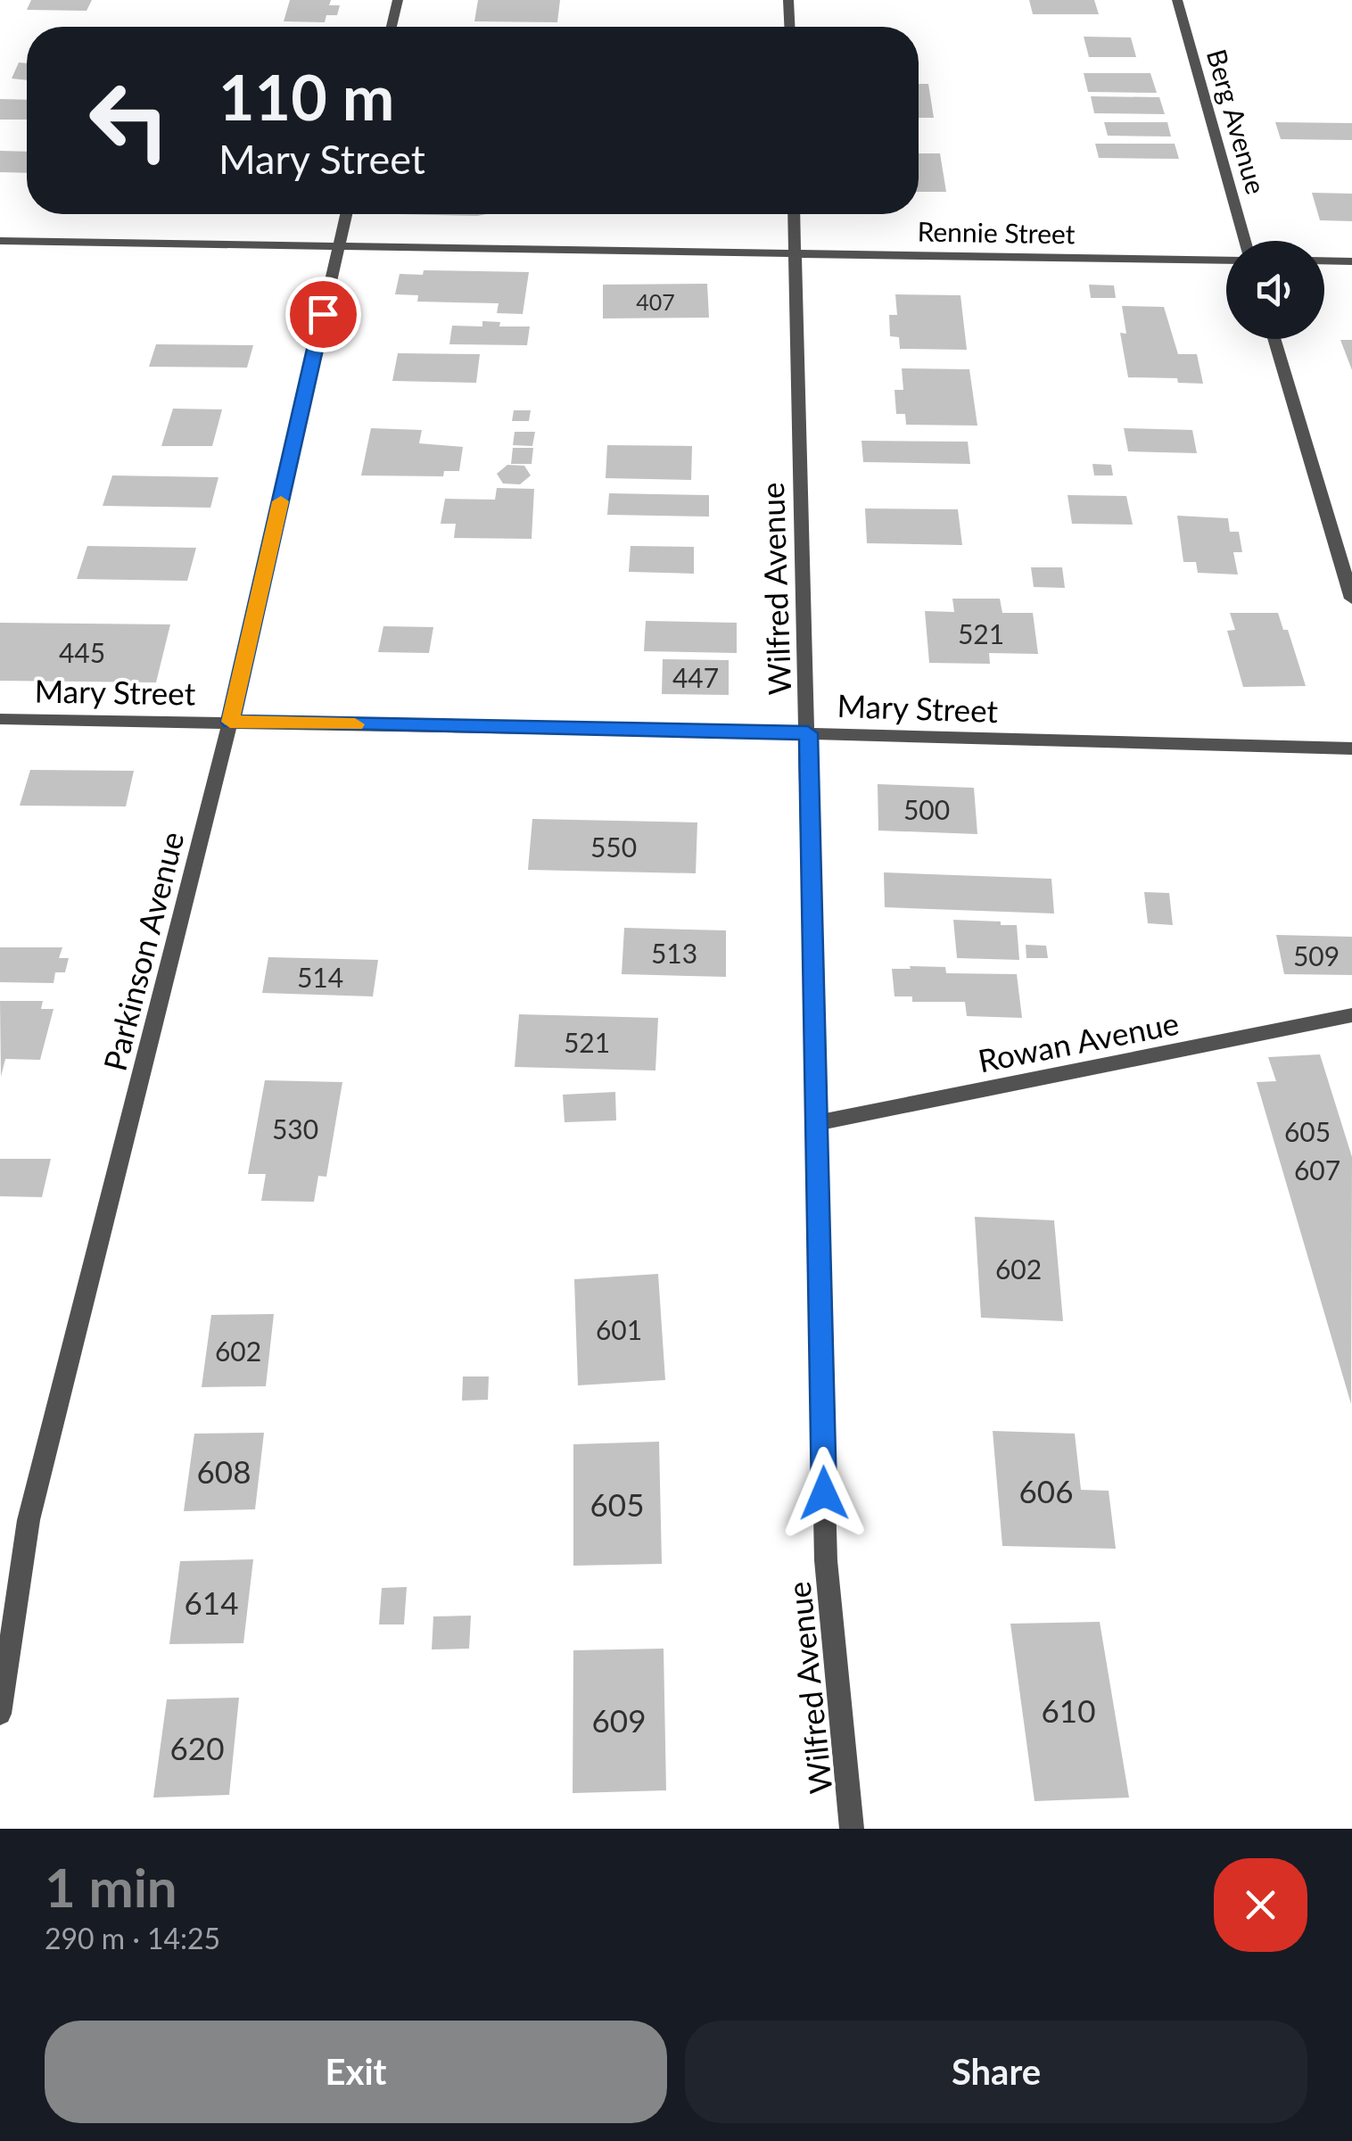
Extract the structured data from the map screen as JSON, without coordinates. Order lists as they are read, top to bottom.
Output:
{
  "streets": {
    "street": [
      "Berg Avenue",
      "Rennie Street",
      "Wilfred Avenue",
      "Mary Street",
      "Parkinson Avenue",
      "Rowan Avenue"
    ]
  },
  "crossings": [
    ["Rennie Street", "Wilfred Avenue"],
    ["Rennie Street", "Parkinson Avenue"],
    ["Wilfred Avenue", "Mary Street"],
    ["Wilfred Avenue", "Rowan Avenue"],
    ["Mary Street", "Parkinson Avenue"]
  ],
  "house_numbers": [
    "407",
    "521",
    "445",
    "447",
    "500",
    "550",
    "513",
    "509",
    "514",
    "521",
    "530",
    "605",
    "607",
    "602",
    "601",
    "602",
    "608",
    "606",
    "605",
    "614",
    "610",
    "609",
    "620"
  ],
  "page": {
    "turn": ["110 m", "Mary Street"],
    "heading": ["1 min", "290 m · 14:25"],
    "buttons": ["Exit", "Share"]
  }
}
